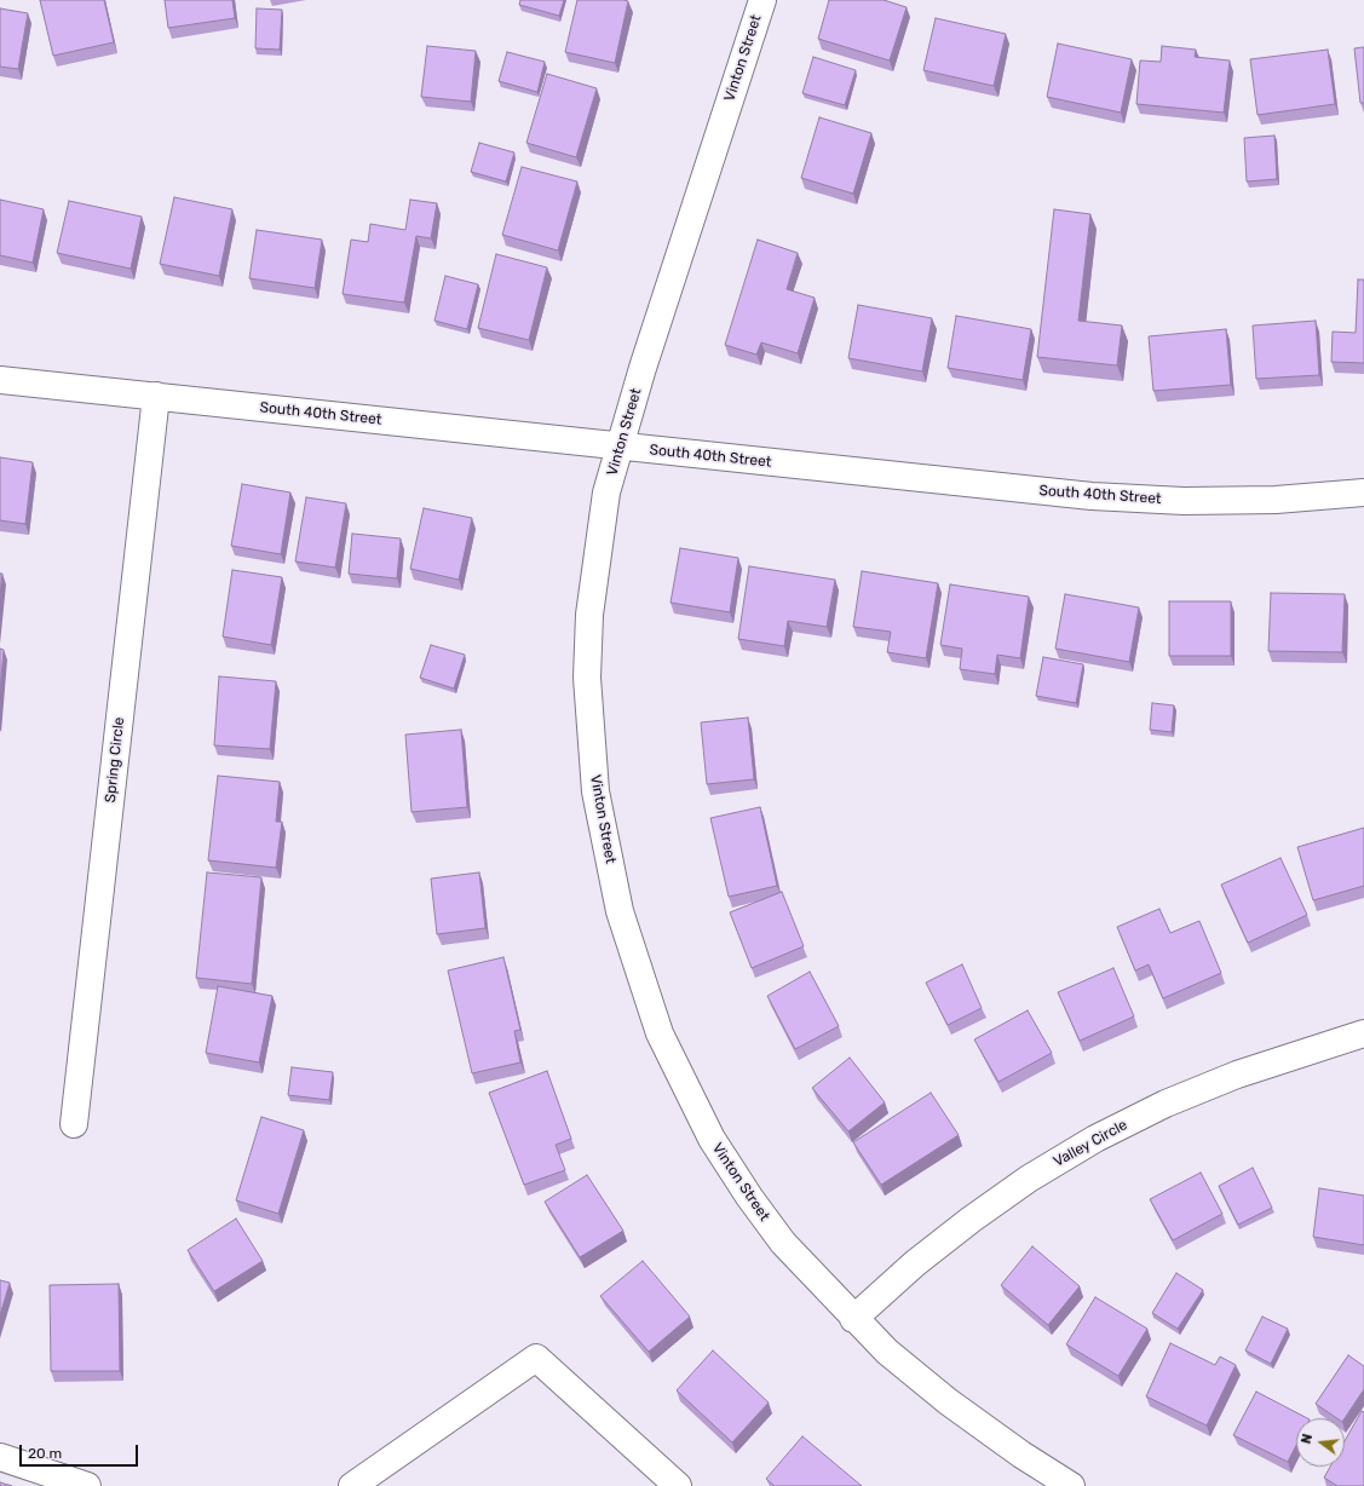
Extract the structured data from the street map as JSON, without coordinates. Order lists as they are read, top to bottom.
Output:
{
  "streets": {
    "street": [
      "Vinton Street",
      "South 40th Street",
      "Spring Circle",
      "Valley Circle"
    ]
  },
  "crossings": [
    ["Vinton Street", "South 40th Street"],
    ["Vinton Street", "Valley Circle"],
    ["South 40th Street", "Spring Circle"]
  ],
  "scale_bar": "20 m",
  "north": "left"
}
